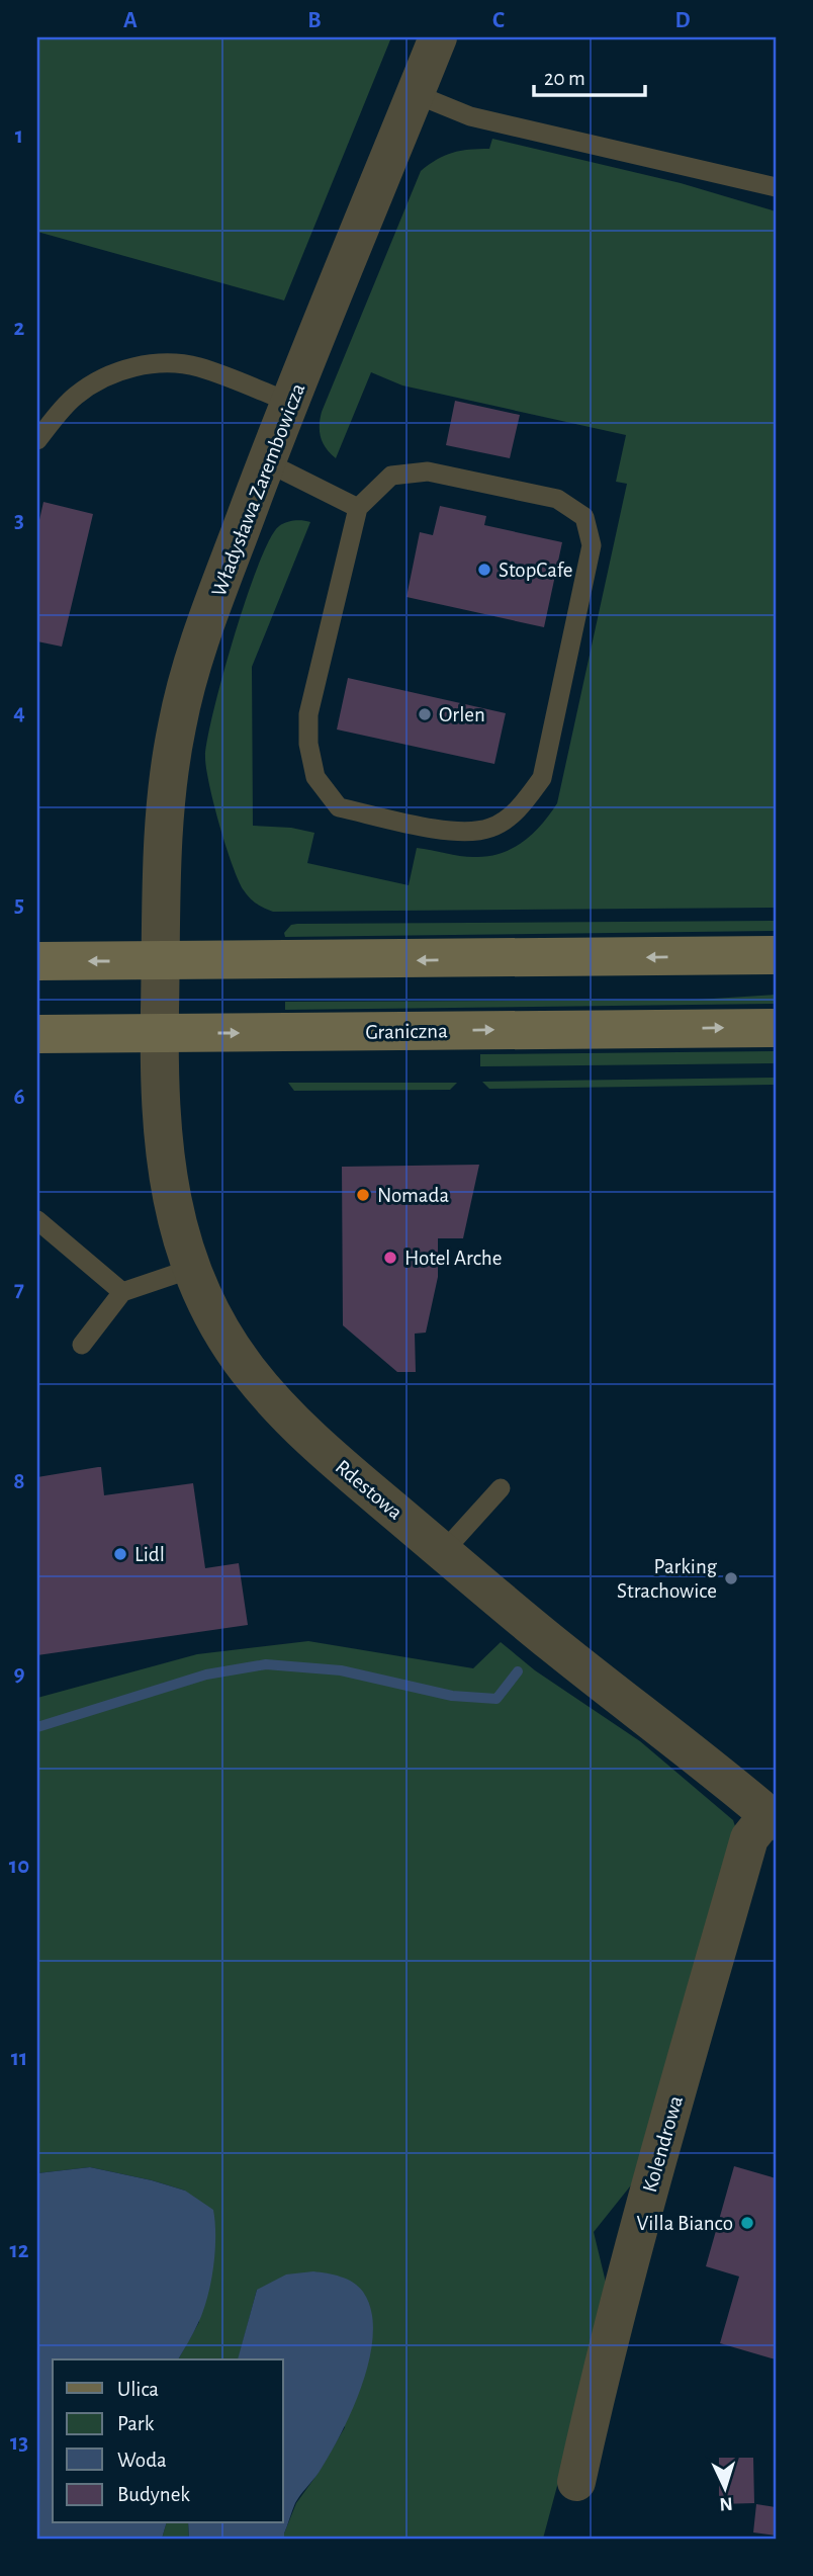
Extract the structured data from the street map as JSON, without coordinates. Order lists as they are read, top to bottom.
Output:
{
  "streets": {
    "main road": ["Graniczna"],
    "street": ["Władysława Zarembowicza", "Rdestowa", "Kolendrowa"]
  },
  "crossings": [
    ["Władysława Zarembowicza", "Graniczna"],
    ["Władysława Zarembowicza", "Rdestowa"],
    ["Graniczna", "Rdestowa"],
    ["Rdestowa", "Kolendrowa"]
  ],
  "places": [
    "StopCafe",
    "Orlen",
    "Nomada",
    "Hotel Arche",
    "Lidl",
    "Parking Strachowice",
    "Villa Bianco"
  ],
  "legend": [
    "Ulica",
    "Park",
    "Woda",
    "Budynek"
  ],
  "scale_bar": "20 m",
  "north": "bottom",
  "grid": {
    "columns": [
      "A",
      "B",
      "C",
      "D"
    ],
    "rows": [
      "1",
      "2",
      "3",
      "4",
      "5",
      "6",
      "7",
      "8",
      "9",
      "10",
      "11",
      "12",
      "13"
    ]
  }
}
